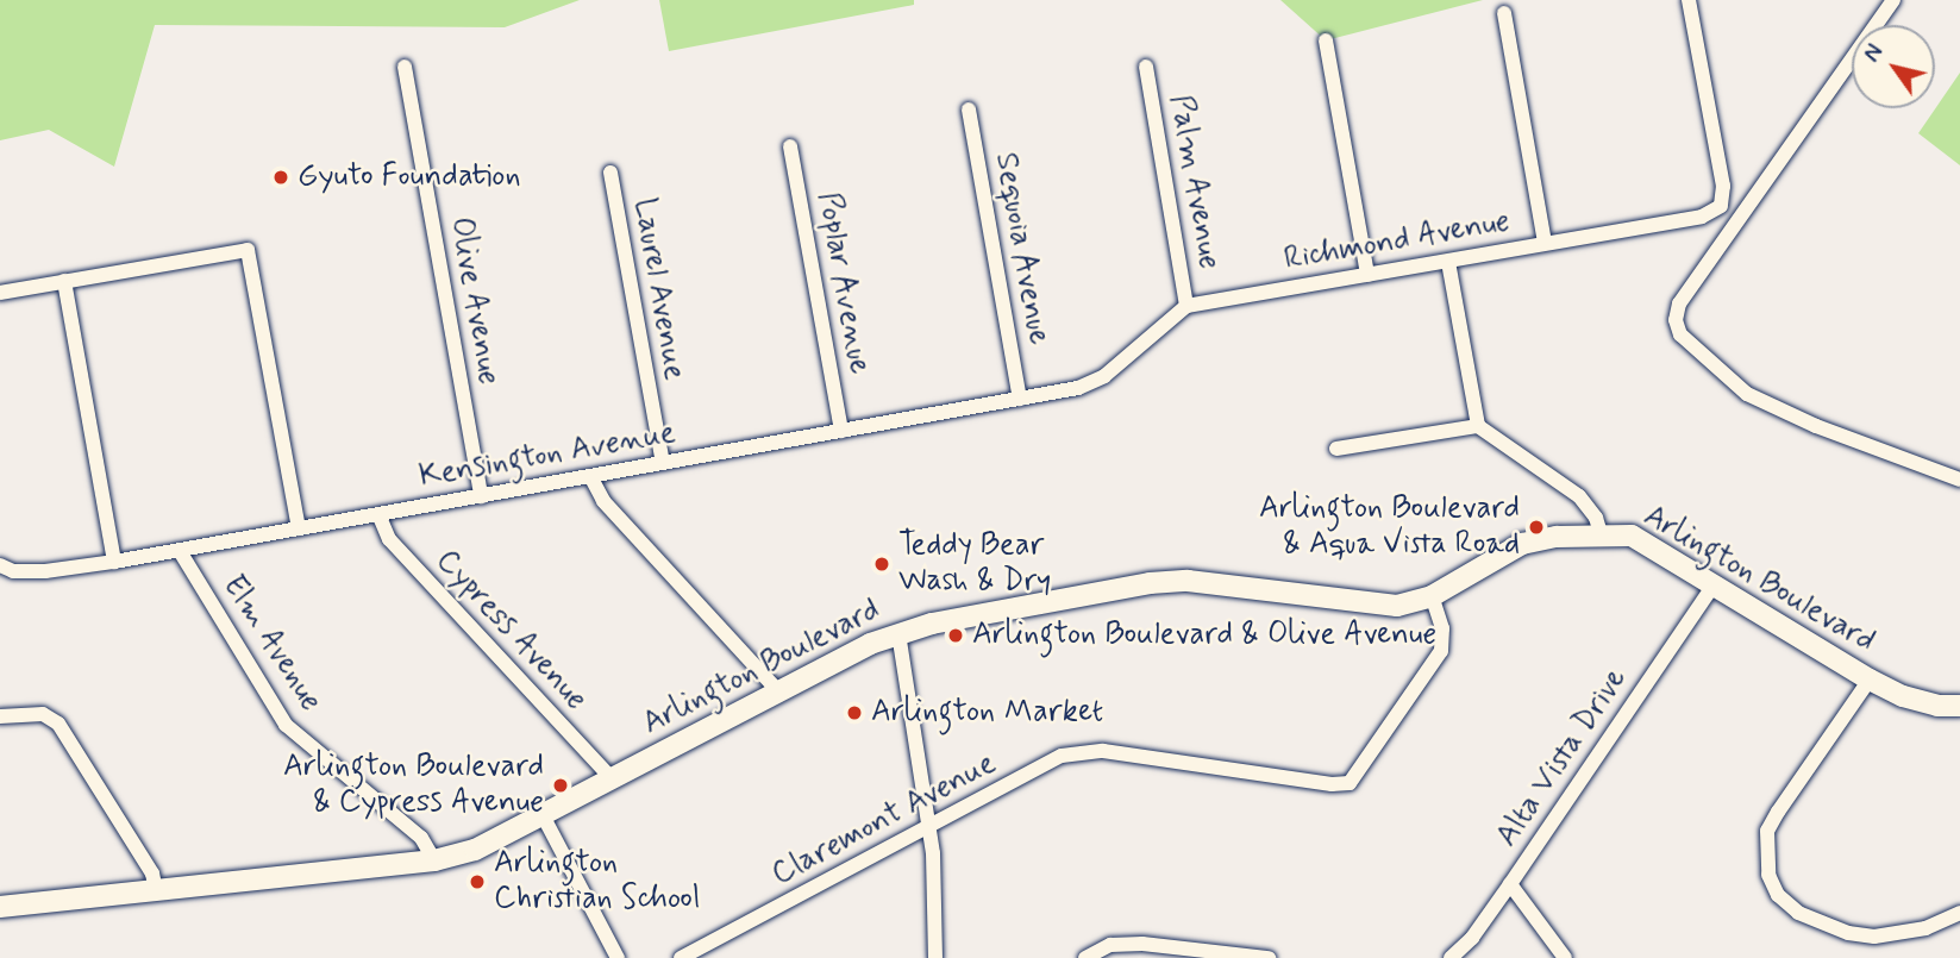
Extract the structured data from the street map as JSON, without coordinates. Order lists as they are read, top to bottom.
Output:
{
  "streets": {
    "main road": ["Arlington Boulevard"],
    "street": [
      "Palm Avenue",
      "Richmond Avenue",
      "Sequoia Avenue",
      "Poplar Avenue",
      "Laurel Avenue",
      "Olive Avenue",
      "Kensington Avenue",
      "Cypress Avenue",
      "Elm Avenue",
      "Alta Vista Drive",
      "Claremont Avenue"
    ]
  },
  "crossings": [
    ["Palm Avenue", "Richmond Avenue"],
    ["Palm Avenue", "Kensington Avenue"],
    ["Richmond Avenue", "Kensington Avenue"],
    ["Sequoia Avenue", "Kensington Avenue"],
    ["Poplar Avenue", "Kensington Avenue"],
    ["Laurel Avenue", "Kensington Avenue"],
    ["Olive Avenue", "Kensington Avenue"],
    ["Kensington Avenue", "Cypress Avenue"],
    ["Kensington Avenue", "Elm Avenue"],
    ["Arlington Boulevard", "Cypress Avenue"],
    ["Arlington Boulevard", "Elm Avenue"],
    ["Arlington Boulevard", "Alta Vista Drive"],
    ["Arlington Boulevard", "Claremont Avenue"]
  ],
  "places": [
    "Gyuto Foundation",
    "Arlington Boulevard & Aqua Vista Road",
    "Teddy Bear Wash & Dry",
    "Arlington Boulevard & Olive Avenue",
    "Arlington Market",
    "Arlington Boulevard & Cypress Avenue",
    "Arlington Christian School"
  ],
  "north": "top left"
}
